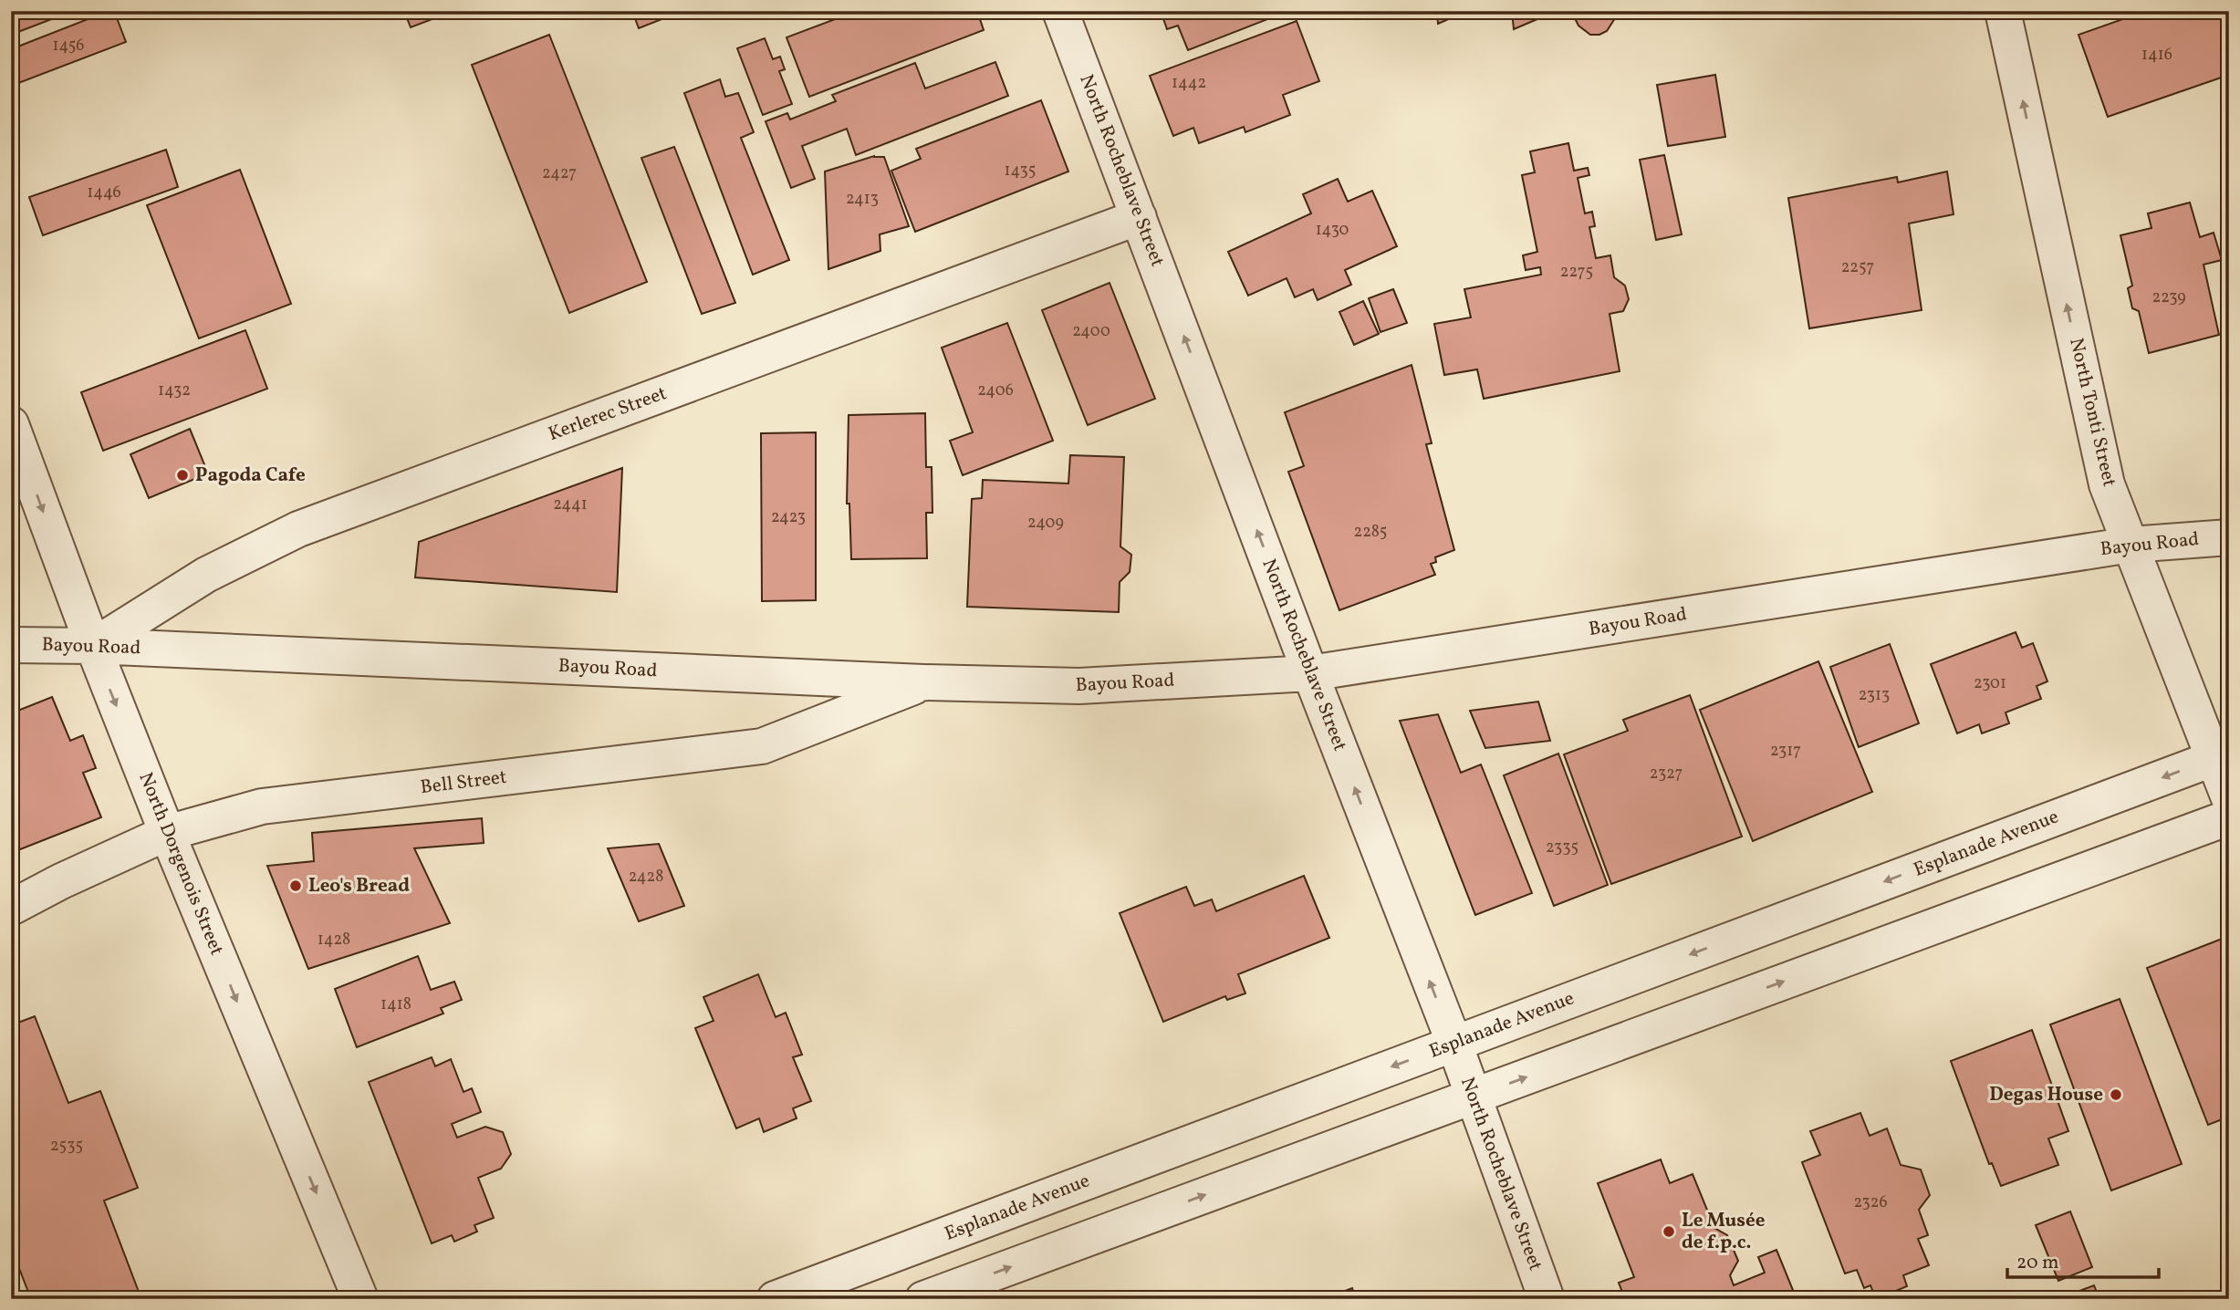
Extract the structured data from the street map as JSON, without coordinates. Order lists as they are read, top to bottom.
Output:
{
  "streets": {
    "street": [
      "North Rocheblave Street",
      "North Tonti Street",
      "Kerlerec Street",
      "Bayou Road",
      "Bell Street",
      "Esplanade Avenue",
      "North Dorgenois Street"
    ]
  },
  "crossings": [
    ["North Rocheblave Street", "Kerlerec Street"],
    ["North Rocheblave Street", "Bayou Road"],
    ["North Rocheblave Street", "Esplanade Avenue"],
    ["North Tonti Street", "Bayou Road"],
    ["North Tonti Street", "Esplanade Avenue"],
    ["Kerlerec Street", "Bayou Road"],
    ["Kerlerec Street", "North Dorgenois Street"],
    ["Bayou Road", "Bell Street"],
    ["Bayou Road", "North Dorgenois Street"],
    ["Bell Street", "North Dorgenois Street"]
  ],
  "one_way": ["North Rocheblave Street", "North Tonti Street", "North Dorgenois Street"],
  "places": [
    "Pagoda Cafe",
    "Leo's Bread",
    "Degas House",
    "Le Musée de f.p.c."
  ],
  "house_numbers": [
    "1456",
    "1416",
    "1442",
    "1435",
    "2427",
    "1446",
    "2413",
    "1430",
    "2257",
    "2275",
    "2239",
    "2400",
    "1432",
    "2406",
    "2441",
    "2423",
    "2409",
    "2285",
    "2301",
    "2313",
    "2317",
    "2327",
    "2335",
    "2428",
    "1428",
    "1418",
    "2535",
    "2326"
  ],
  "scale_bar": "20 m"
}
